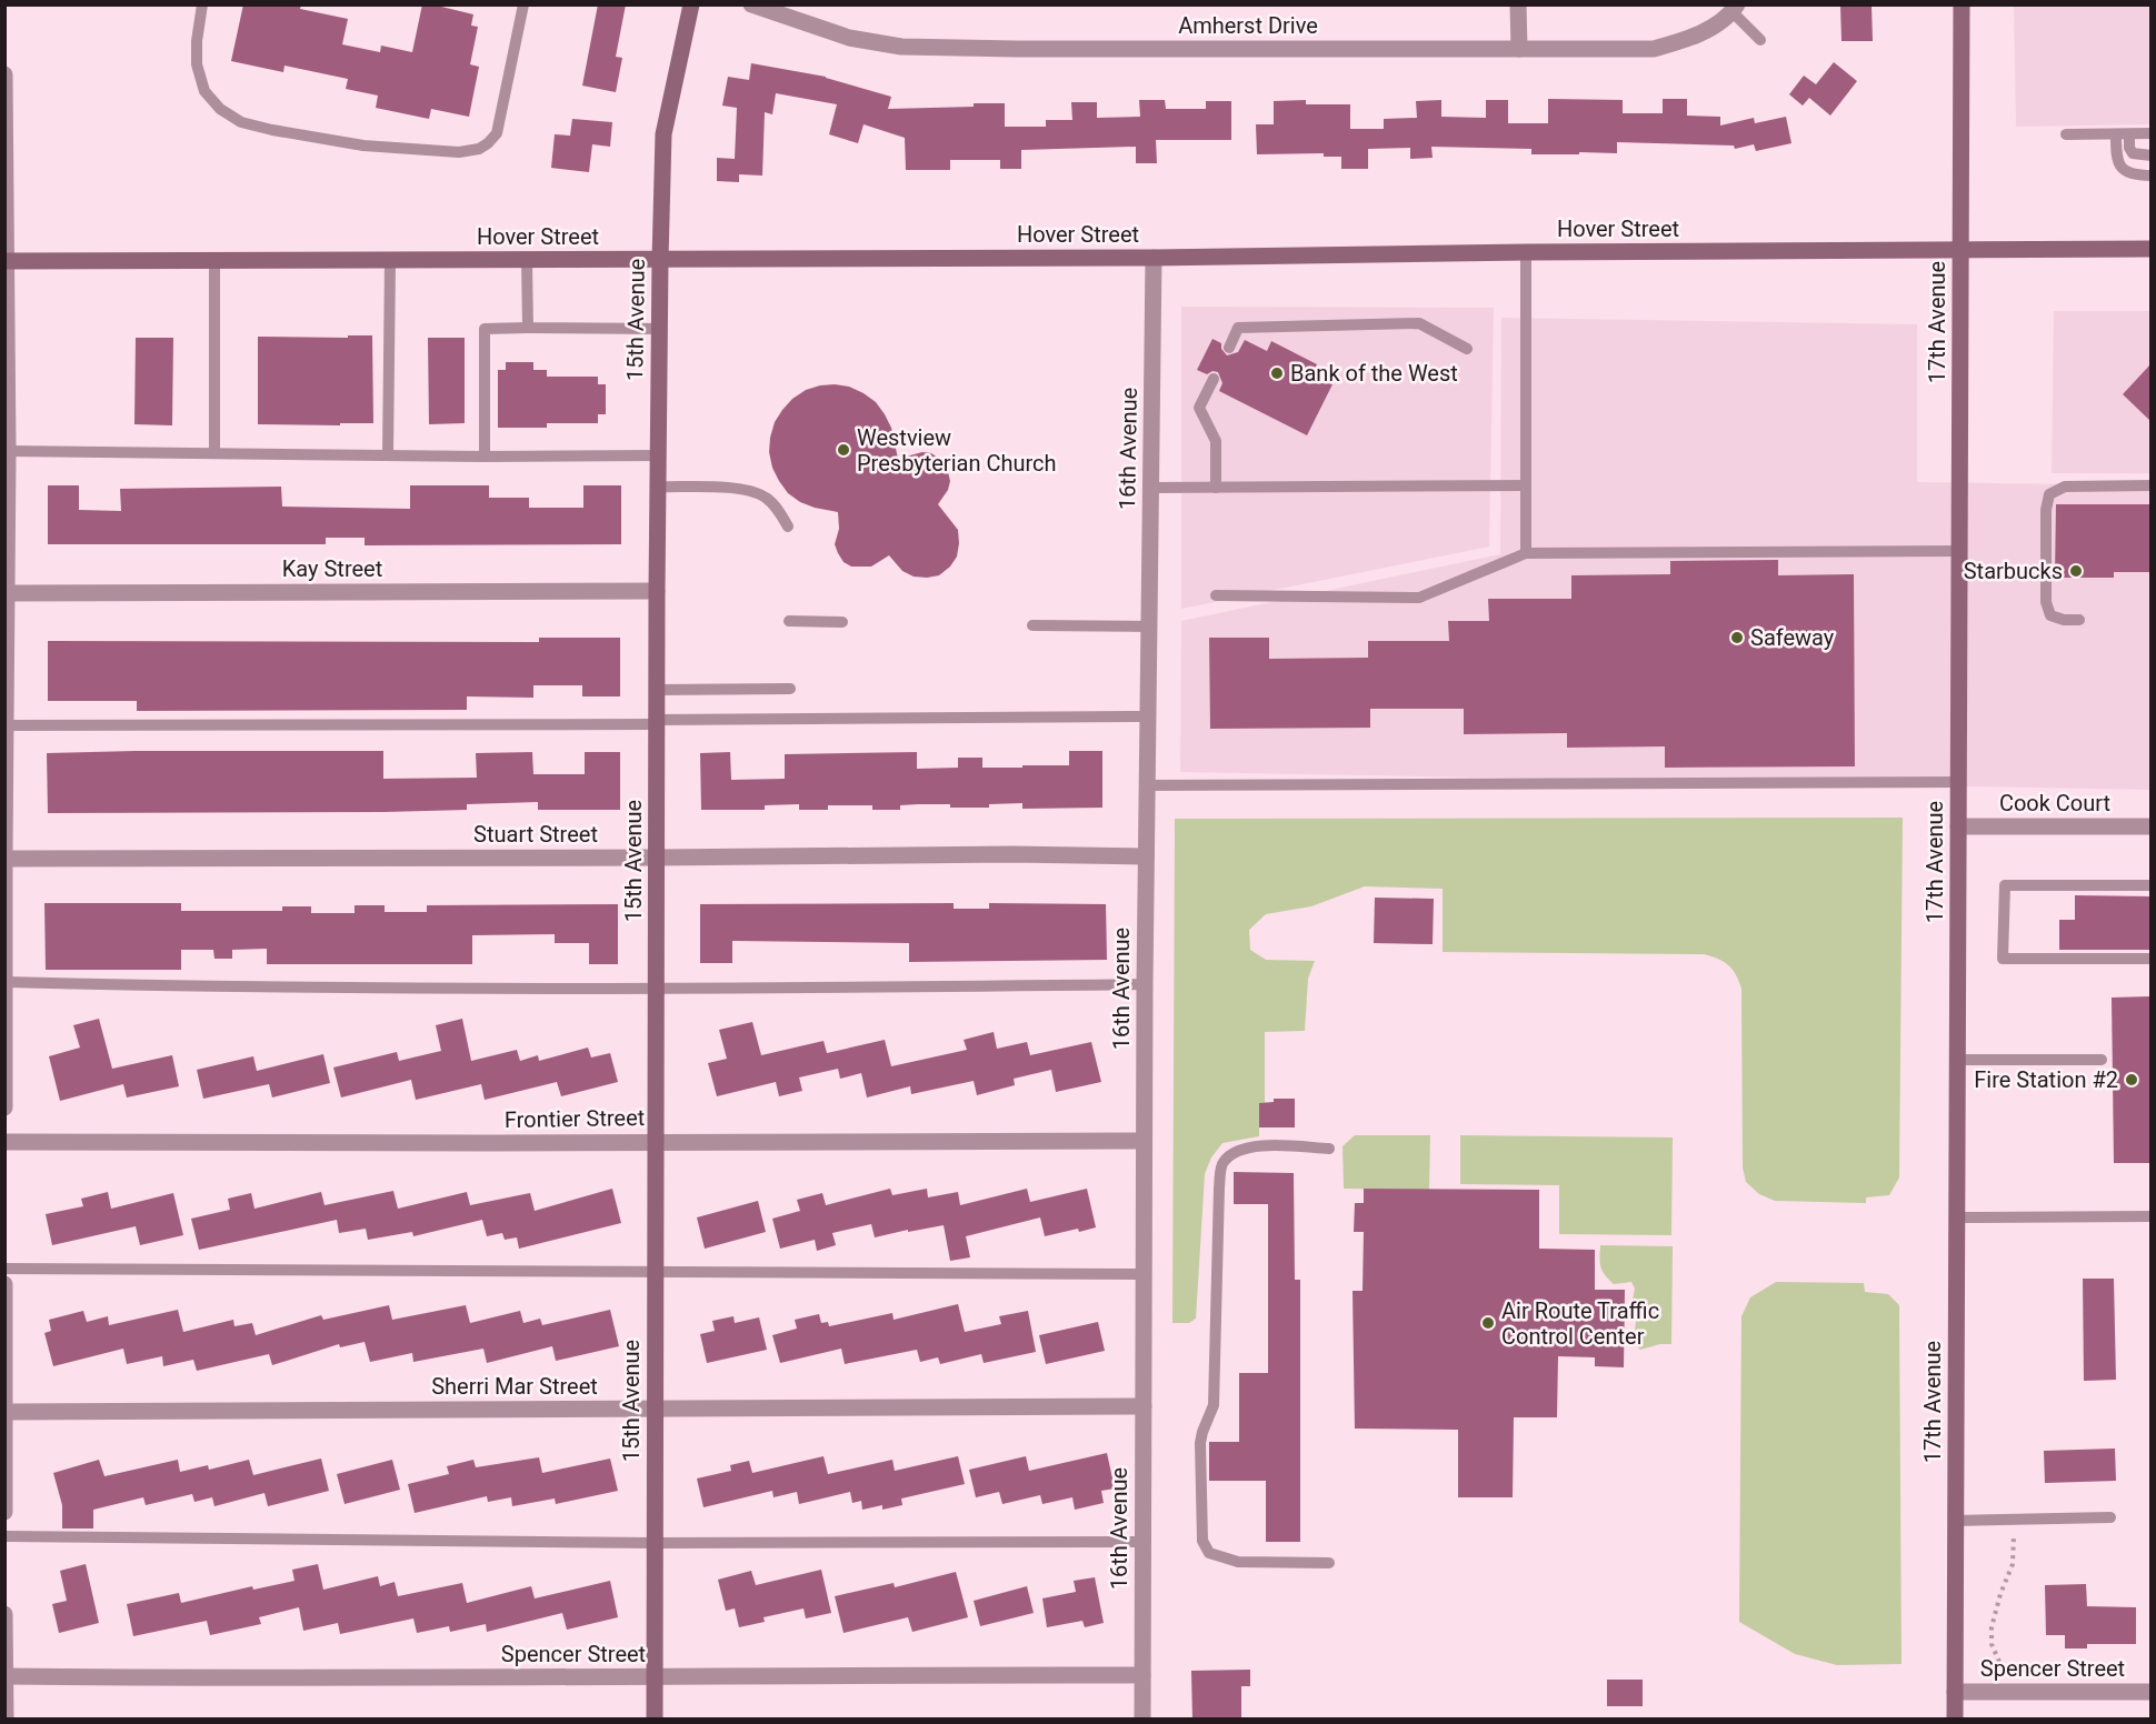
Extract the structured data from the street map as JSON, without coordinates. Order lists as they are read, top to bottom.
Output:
{
  "streets": {
    "main road": ["Hover Street", "15th Avenue", "17th Avenue"],
    "street": [
      "Amherst Drive",
      "16th Avenue",
      "Kay Street",
      "Cook Court",
      "Stuart Street",
      "Frontier Street",
      "Sherri Mar Street",
      "Spencer Street"
    ]
  },
  "crossings": [
    ["Hover Street", "15th Avenue"],
    ["Hover Street", "17th Avenue"],
    ["Hover Street", "16th Avenue"],
    ["15th Avenue", "Kay Street"],
    ["15th Avenue", "Stuart Street"],
    ["15th Avenue", "Frontier Street"],
    ["15th Avenue", "Sherri Mar Street"],
    ["15th Avenue", "Spencer Street"],
    ["17th Avenue", "Cook Court"],
    ["17th Avenue", "Spencer Street"],
    ["16th Avenue", "Stuart Street"],
    ["16th Avenue", "Frontier Street"],
    ["16th Avenue", "Sherri Mar Street"],
    ["16th Avenue", "Spencer Street"]
  ],
  "places": [
    "Bank of the West",
    "Westview Presbyterian Church",
    "Starbucks",
    "Safeway",
    "Fire Station #2",
    "Air Route Traffic Control Center"
  ]
}
